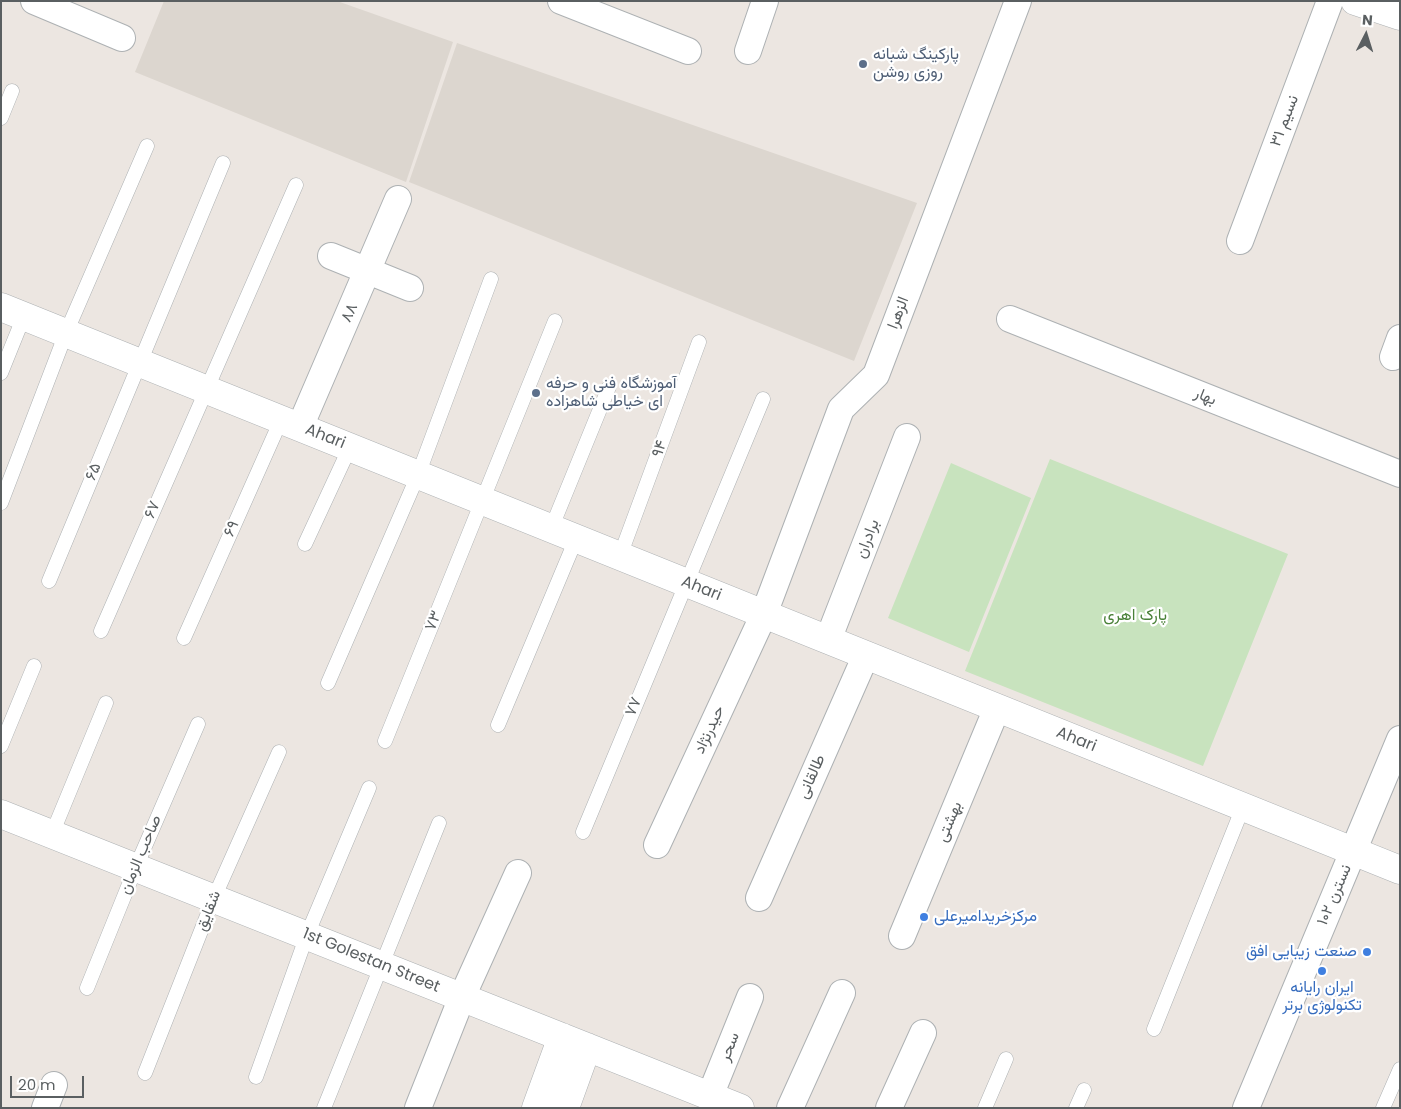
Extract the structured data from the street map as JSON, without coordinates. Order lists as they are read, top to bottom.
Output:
{
  "streets": {
    "street": [
      "نسیم ۳۱",
      "۸۸",
      "الزهرا",
      "بهار",
      "Ahari",
      "برادران",
      "حیدرنژاد",
      "طالقانی",
      "بهشتی",
      "نسترن ۱۰۲",
      "1st Golestan Street",
      "سحر"
    ],
    "lane": [
      "۹۴",
      "۶۵",
      "۶۷",
      "۶۹",
      "۷۳",
      "۷۷",
      "صاحب الزمان",
      "شقایق"
    ]
  },
  "crossings": [
    ["۸۸", "Ahari"],
    ["۸۸", "۶۹"],
    ["الزهرا", "Ahari"],
    ["الزهرا", "حیدرنژاد"],
    ["Ahari", "۹۴"],
    ["Ahari", "۶۵"],
    ["Ahari", "۶۷"],
    ["Ahari", "۶۹"],
    ["Ahari", "برادران"],
    ["Ahari", "۷۳"],
    ["Ahari", "۷۷"],
    ["Ahari", "حیدرنژاد"],
    ["Ahari", "طالقانی"],
    ["Ahari", "بهشتی"],
    ["Ahari", "نسترن ۱۰۲"],
    ["صاحب الزمان", "1st Golestan Street"],
    ["شقایق", "1st Golestan Street"],
    ["1st Golestan Street", "سحر"]
  ],
  "parks": ["پارک اهری"],
  "places": [
    "پارکینگ شبانه روزی روشن",
    "آموزشگاه فنی و حرفه ای خیاطی شاهزاده",
    "مرکزخریدامیرعلی",
    "صنعت زیبایی افق",
    "ایران رایانه تکنولوژی برتر"
  ],
  "scale_bar": "20 m",
  "north": "top"
}
